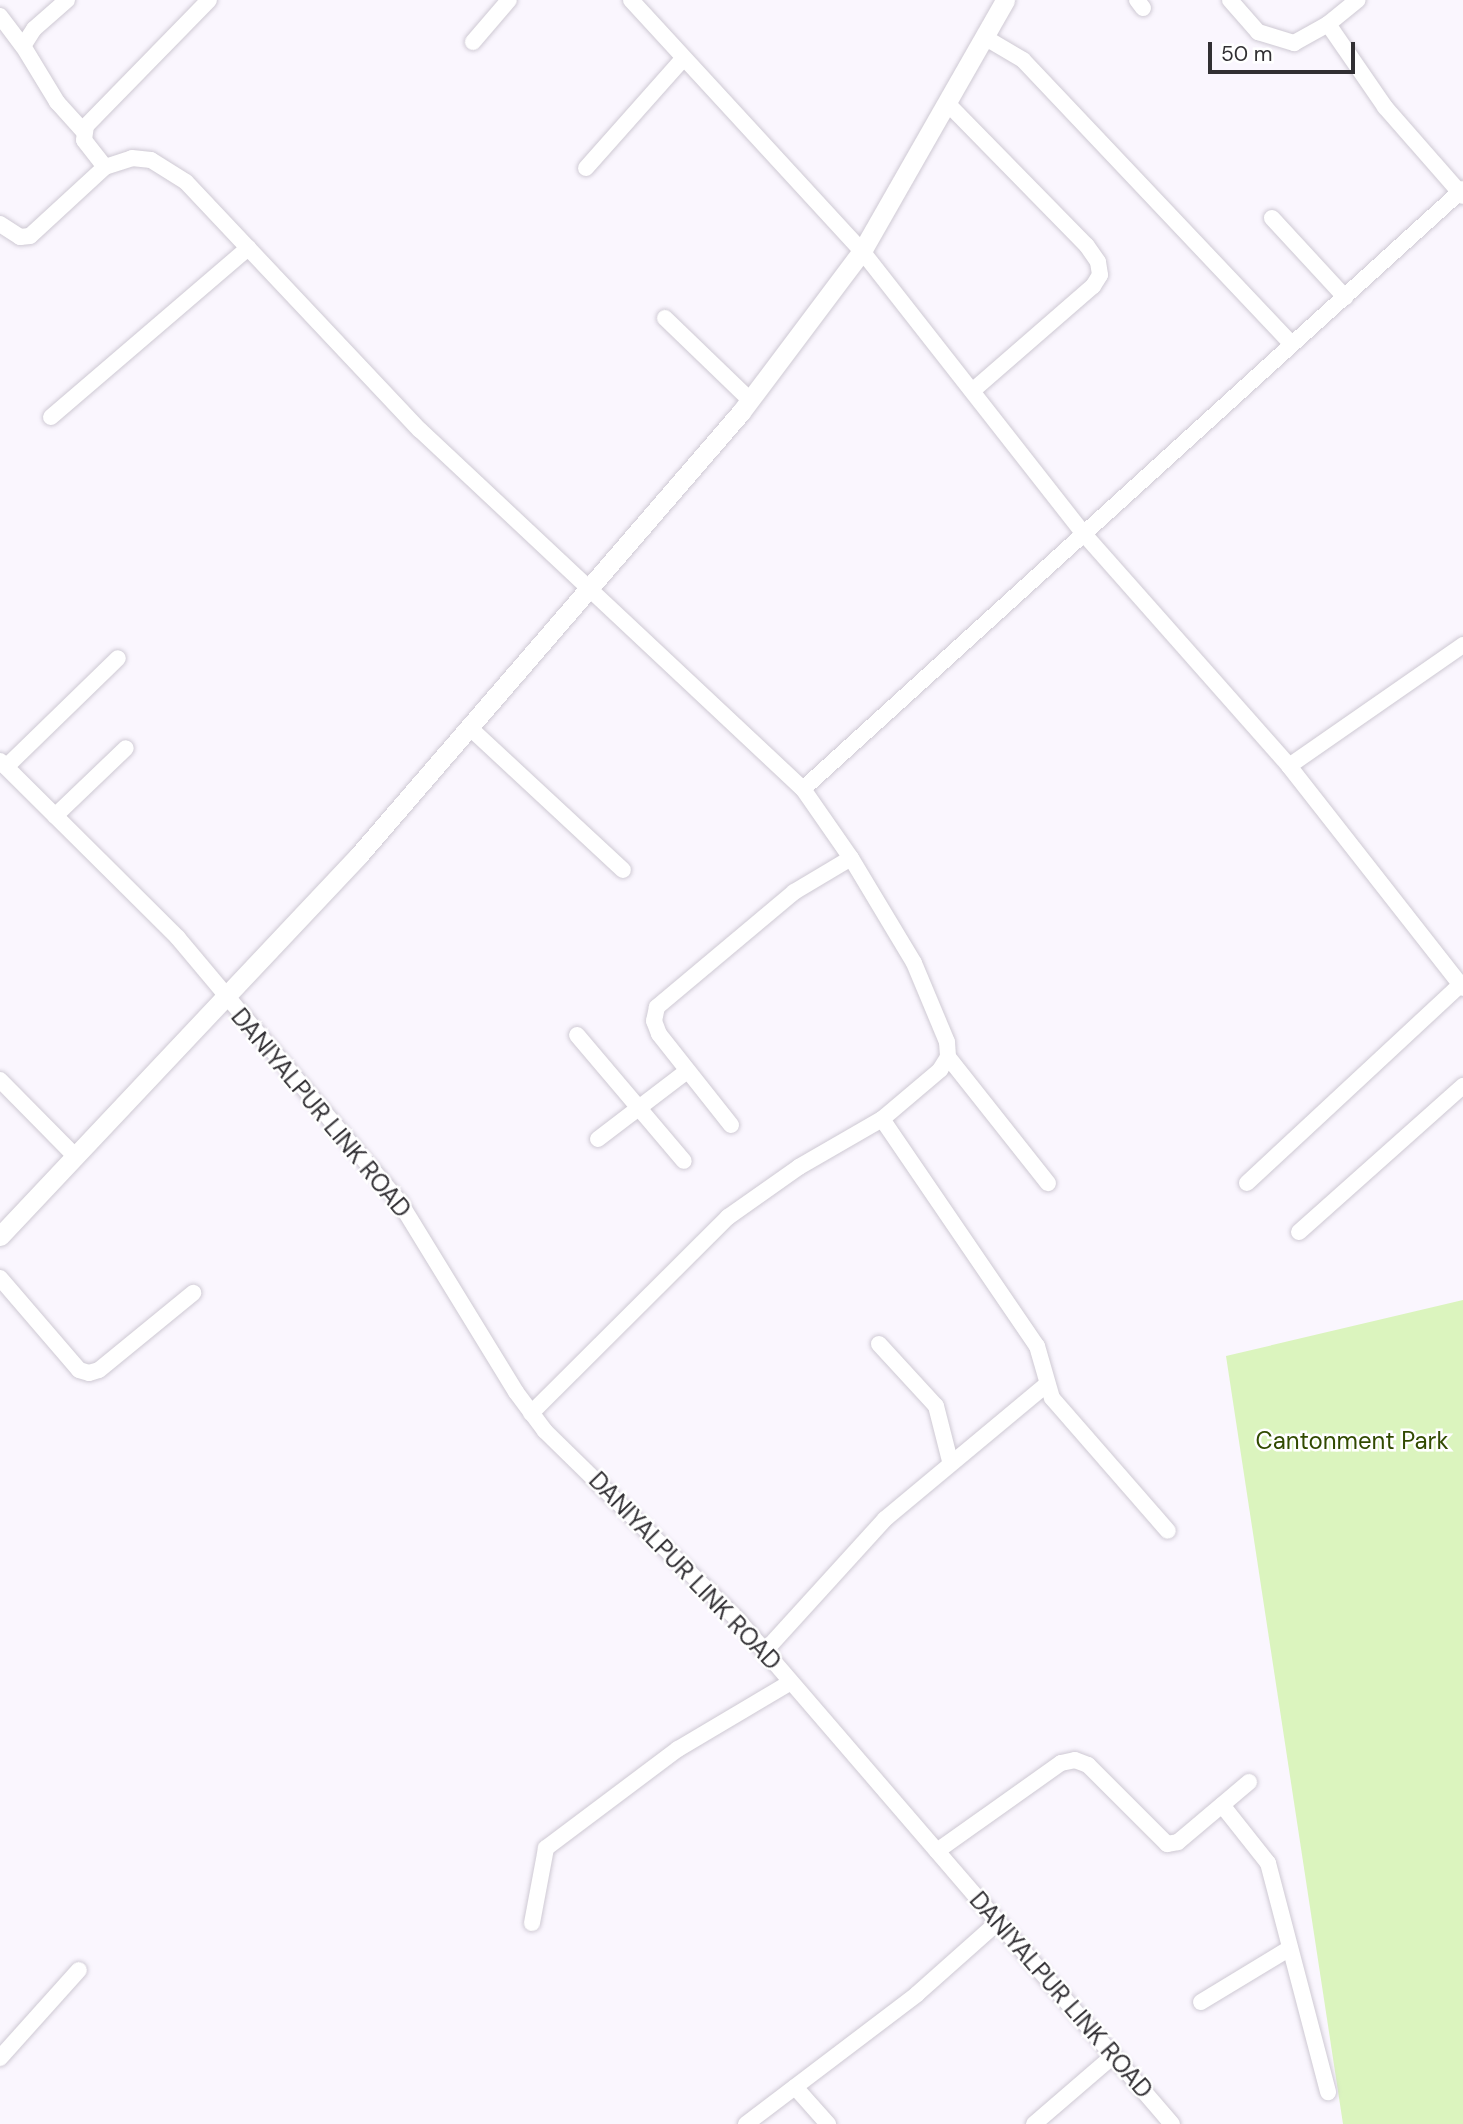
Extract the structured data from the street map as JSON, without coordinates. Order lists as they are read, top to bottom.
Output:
{
  "streets": {
    "street": ["DANIYALPUR LINK ROAD"]
  },
  "parks": ["Cantonment Park"],
  "scale_bar": "50 m"
}
